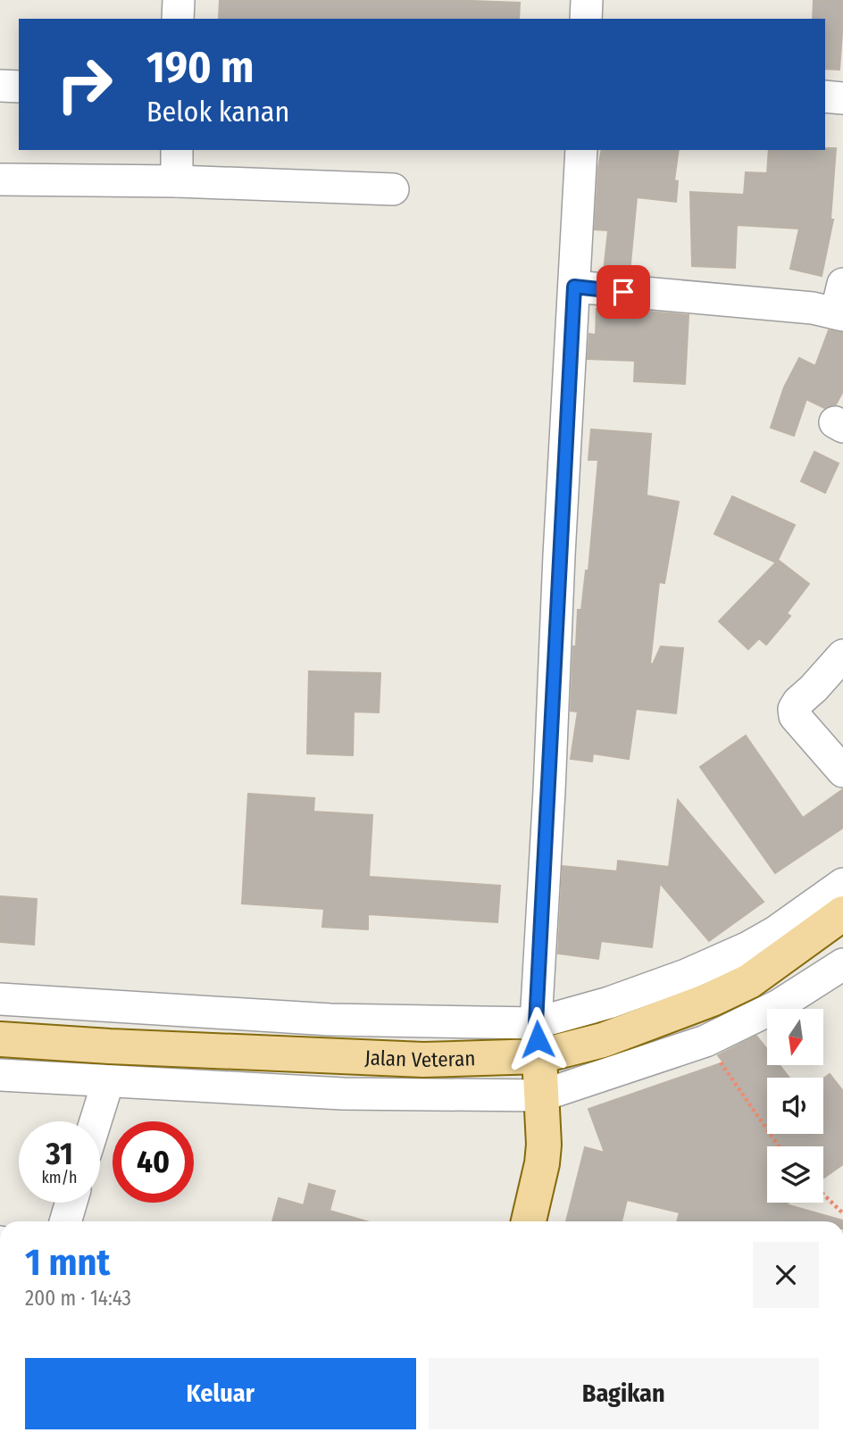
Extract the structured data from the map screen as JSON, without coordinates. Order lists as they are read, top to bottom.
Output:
{
  "streets": {
    "main road": ["Jalan Veteran"]
  },
  "north": "bottom",
  "page": {
    "turn": ["190 m", "Belok kanan"],
    "speed": "31 km/h",
    "limit": "40",
    "heading": ["1 mnt", "200 m · 14:43"],
    "buttons": ["Keluar", "Bagikan"]
  }
}
